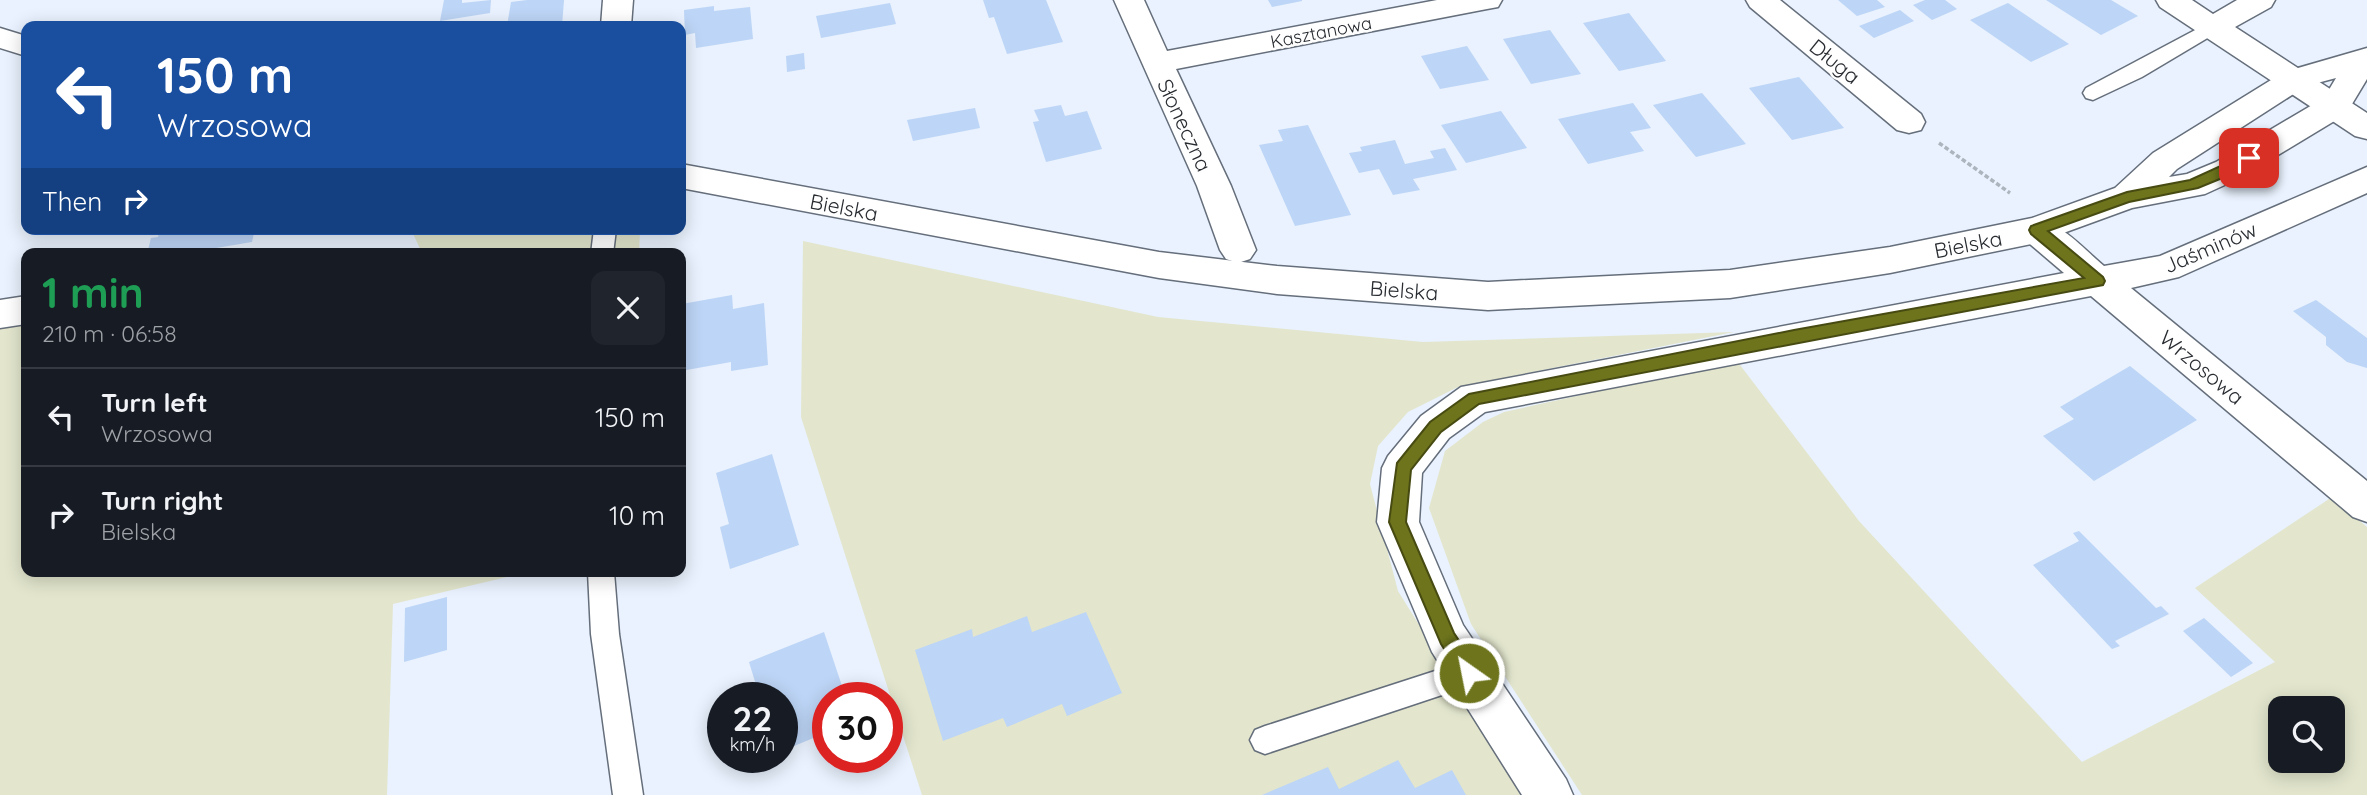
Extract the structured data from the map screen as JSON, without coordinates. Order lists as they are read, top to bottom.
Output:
{
  "streets": {
    "street": [
      "Kasztanowa",
      "Długa",
      "Słoneczna",
      "Bielska",
      "Jaśminów",
      "Wrzosowa"
    ]
  },
  "crossings": [
    ["Kasztanowa", "Słoneczna"],
    ["Bielska", "Wrzosowa"],
    ["Jaśminów", "Wrzosowa"]
  ],
  "page": {
    "turn": ["150 m", "Wrzosowa"],
    "then": "Then",
    "heading": ["1 min", "210 m · 06:58"],
    "list": [
      {
        "name": "Turn left",
        "note": "Wrzosowa",
        "value": "150 m"
      },
      {
        "name": "Turn right",
        "note": "Bielska",
        "value": "10 m"
      }
    ],
    "speed": "22 km/h",
    "limit": "30"
  }
}
